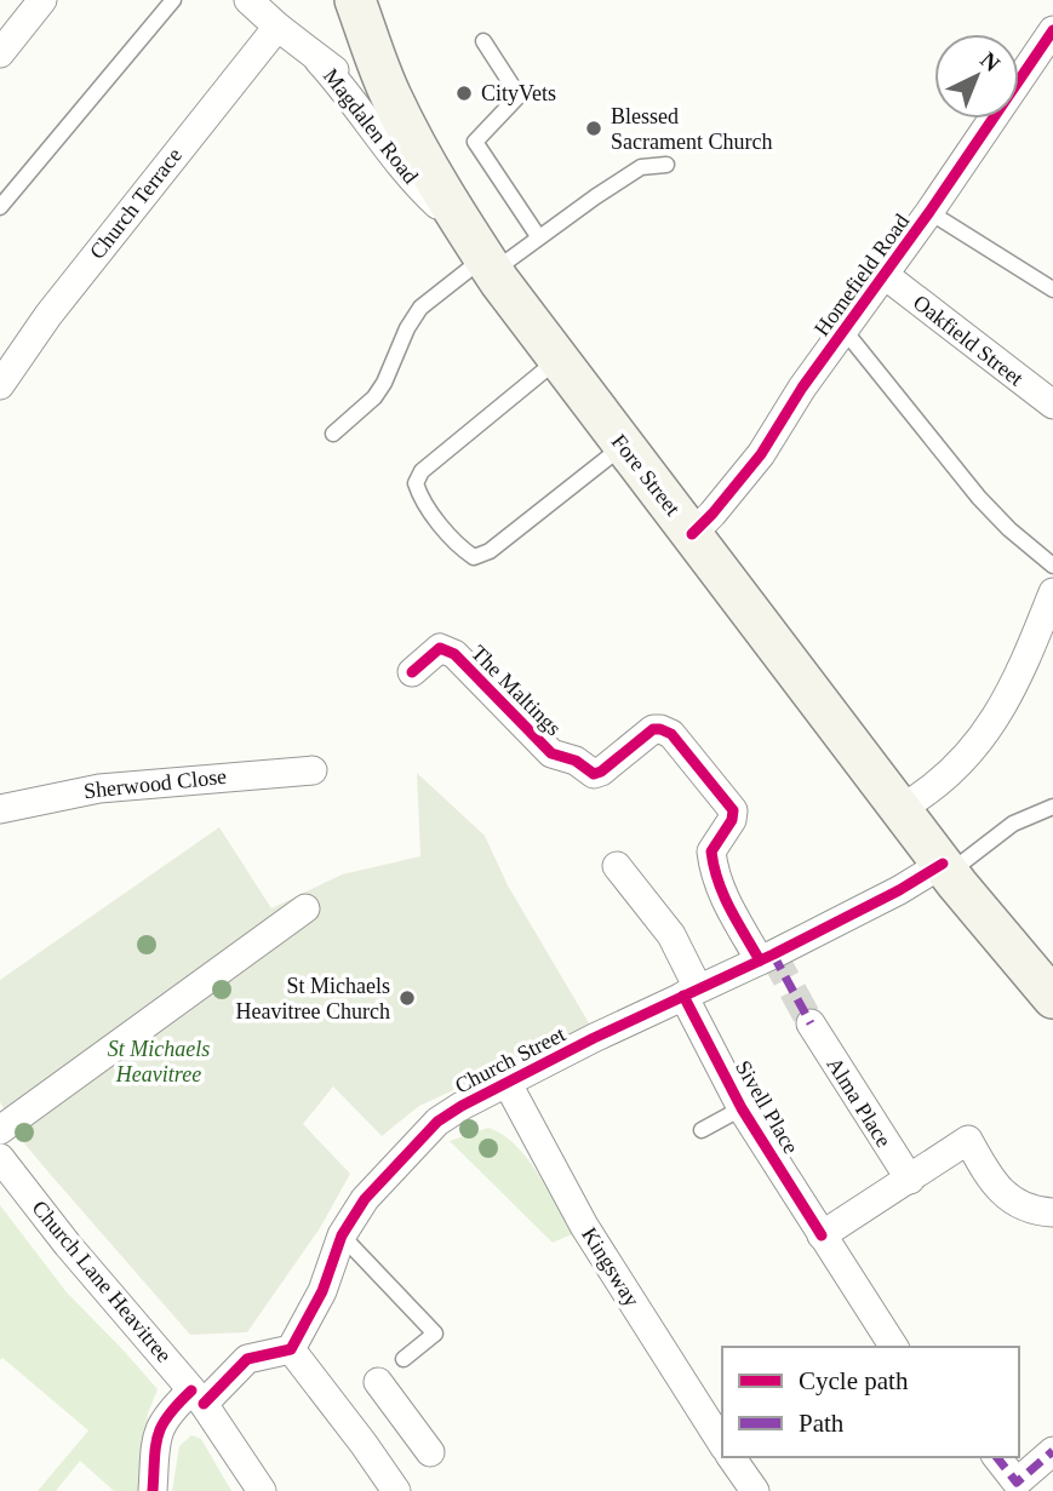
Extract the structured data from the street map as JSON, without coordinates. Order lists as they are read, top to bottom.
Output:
{
  "streets": {
    "main road": ["Fore Street"],
    "street": [
      "Magdalen Road",
      "Church Terrace",
      "Homefield Road",
      "Oakfield Street",
      "The Maltings",
      "Sherwood Close",
      "Church Street",
      "Alma Place",
      "Sivell Place",
      "Kingsway",
      "Church Lane Heavitree"
    ]
  },
  "crossings": [
    ["Magdalen Road", "Church Terrace"],
    ["Magdalen Road", "Fore Street"],
    ["Homefield Road", "Oakfield Street"],
    ["Homefield Road", "Fore Street"],
    ["Fore Street", "Church Street"],
    ["The Maltings", "Church Street"],
    ["Church Street", "Sivell Place"],
    ["Church Street", "Kingsway"]
  ],
  "parks": ["St Michaels Heavitree"],
  "places": ["CityVets", "Blessed Sacrament Church", "St Michaels Heavitree Church"],
  "legend": ["Cycle path", "Path"],
  "north": "top right"
}
